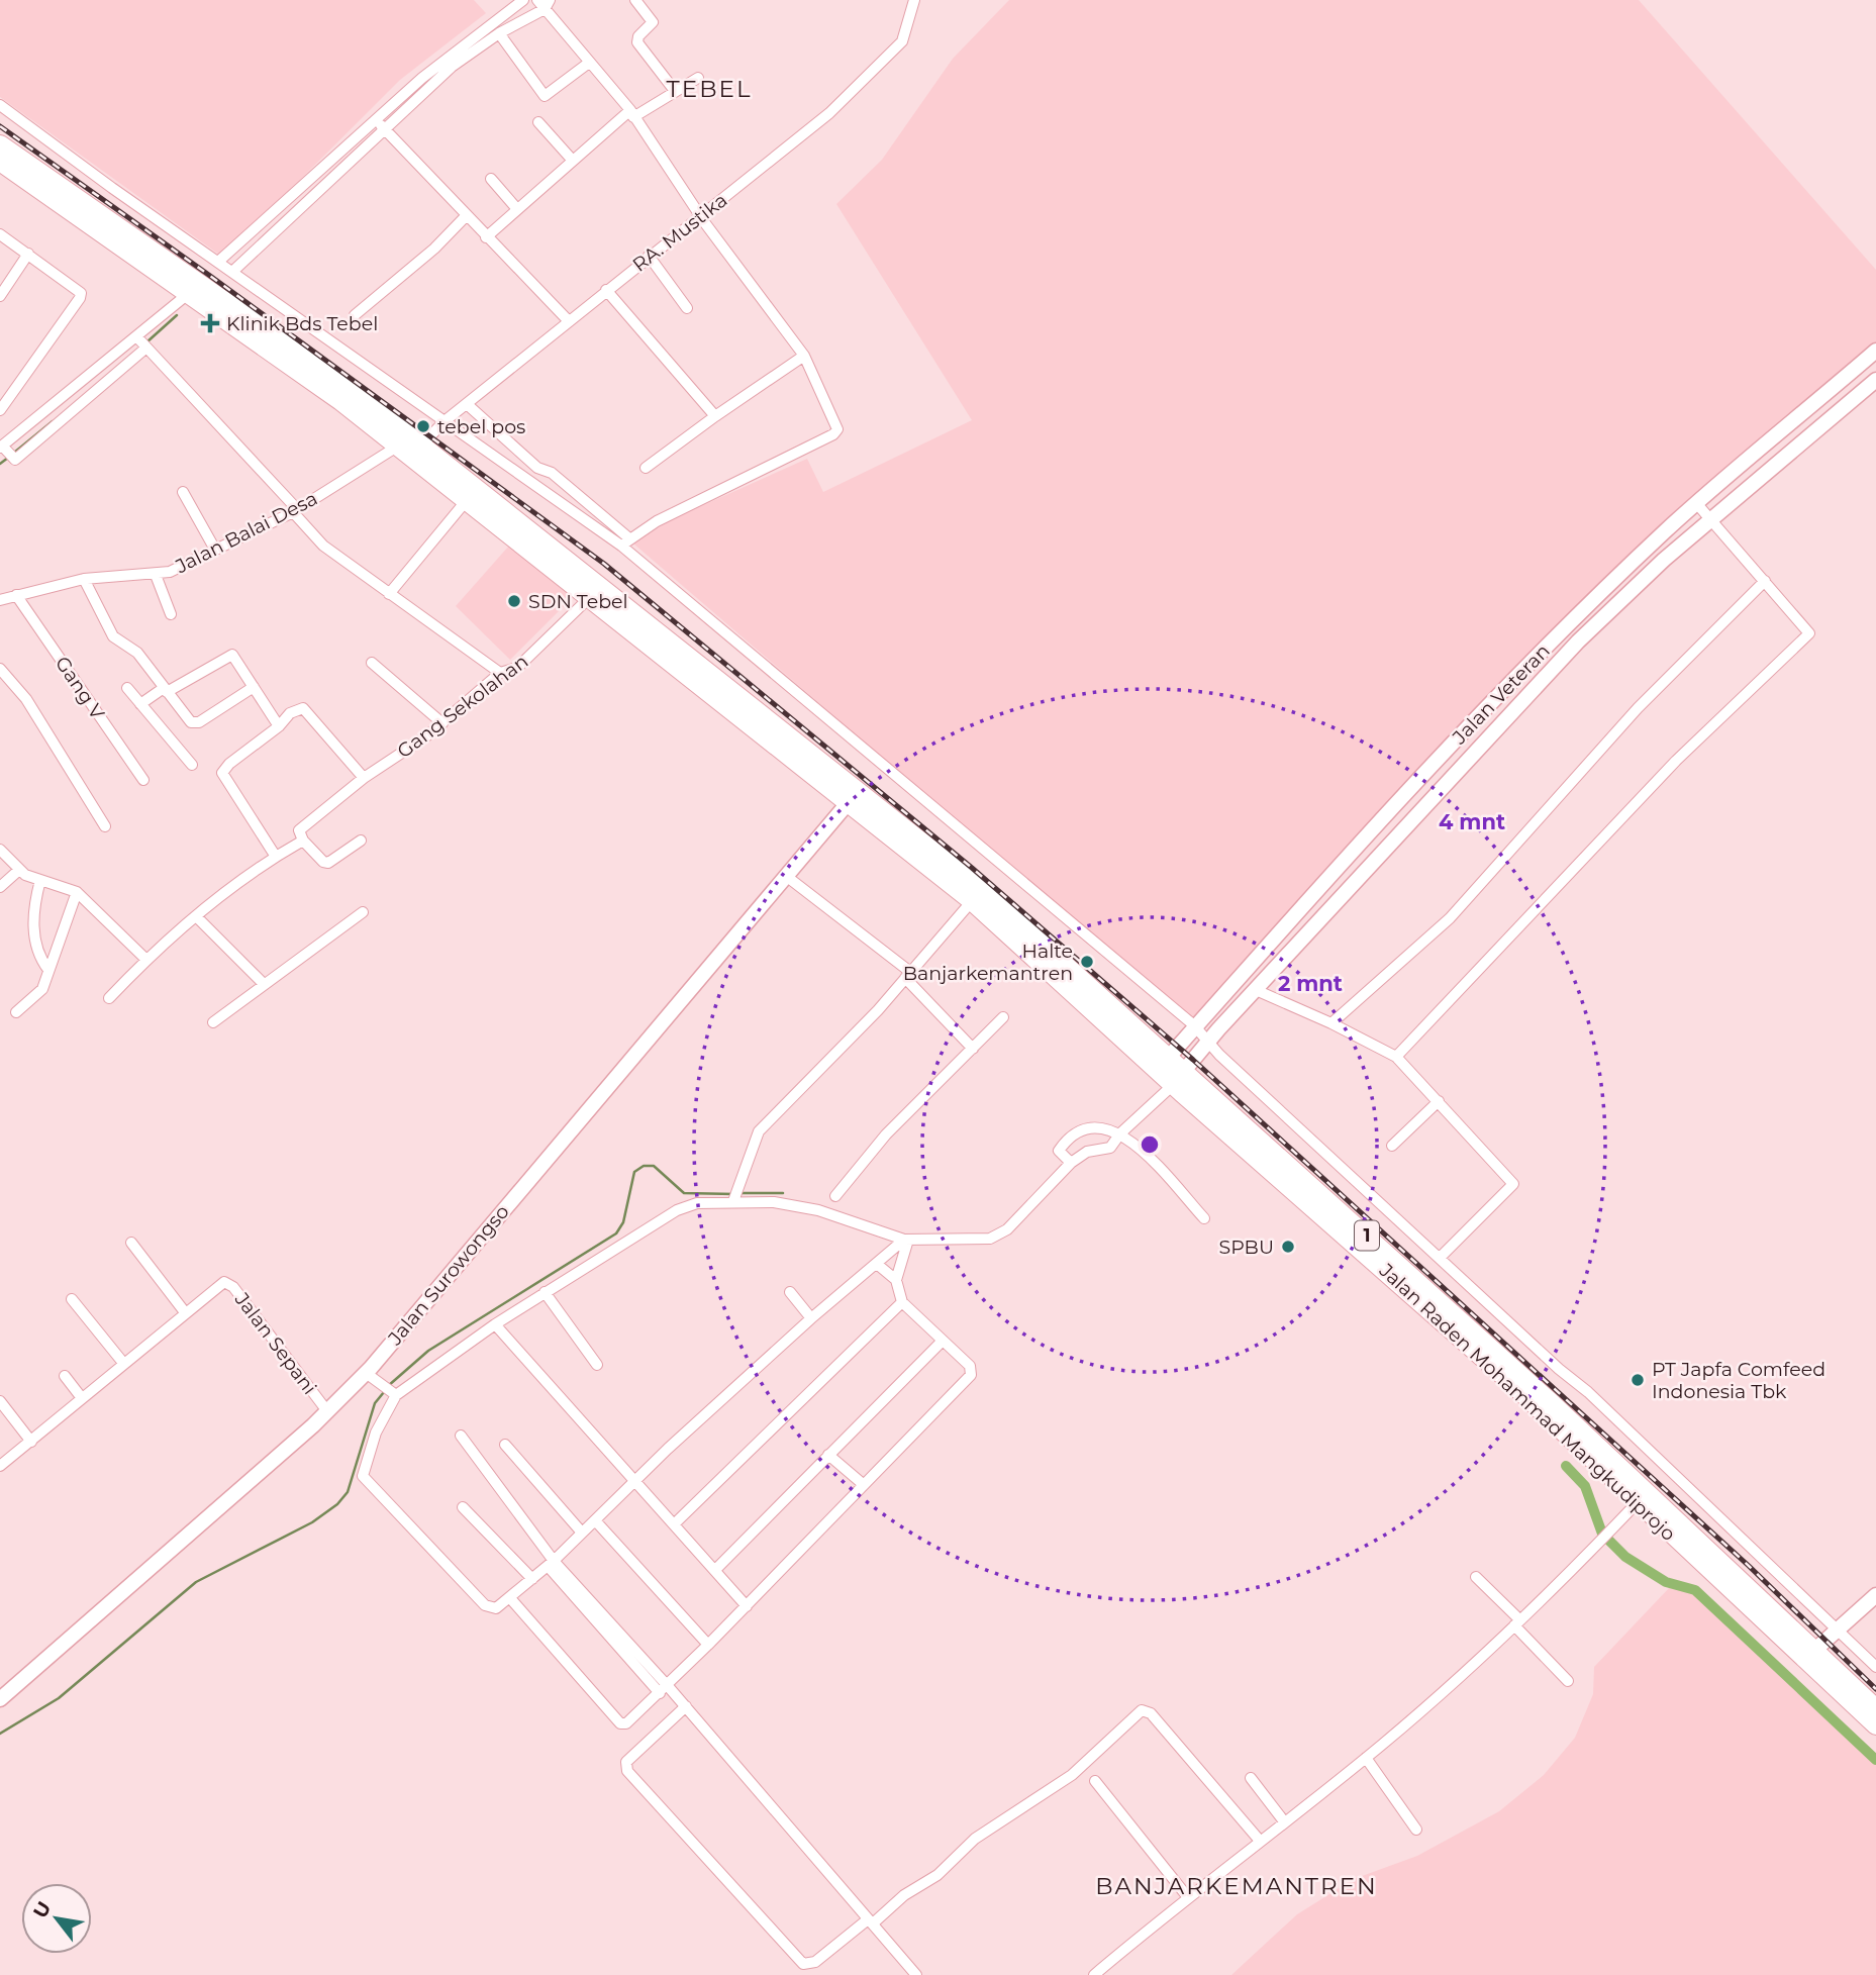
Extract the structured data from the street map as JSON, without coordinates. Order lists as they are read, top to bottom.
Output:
{
  "streets": {
    "highway": ["1", "Jalan Raden Mohammad Mangkudiprojo"],
    "main road": ["Jalan Veteran", "Jalan Surowongso"],
    "street": [
      "RA. Mustika",
      "Jalan Balai Desa",
      "Gang V",
      "Gang Sekolahan",
      "Jalan Sepani"
    ]
  },
  "crossings": [
    ["RA. Mustika", "1"],
    ["Jalan Balai Desa", "Gang V"],
    ["Jalan Balai Desa", "1"],
    ["Jalan Veteran", "1"],
    ["Jalan Veteran", "Jalan Raden Mohammad Mangkudiprojo"],
    ["Gang Sekolahan", "1"],
    ["1", "Jalan Surowongso"],
    ["1", "Jalan Raden Mohammad Mangkudiprojo"],
    ["Jalan Surowongso", "Jalan Sepani"]
  ],
  "districts": ["TEBEL", "BANJARKEMANTREN"],
  "places": {
    "health": ["Klinik Bds Tebel"],
    "other": [
      "tebel pos",
      "SDN Tebel",
      "Halte Banjarkemantren",
      "SPBU",
      "PT Japfa Comfeed Indonesia Tbk"
    ]
  },
  "north": "top left",
  "rings": ["4 mnt", "2 mnt"]
}
